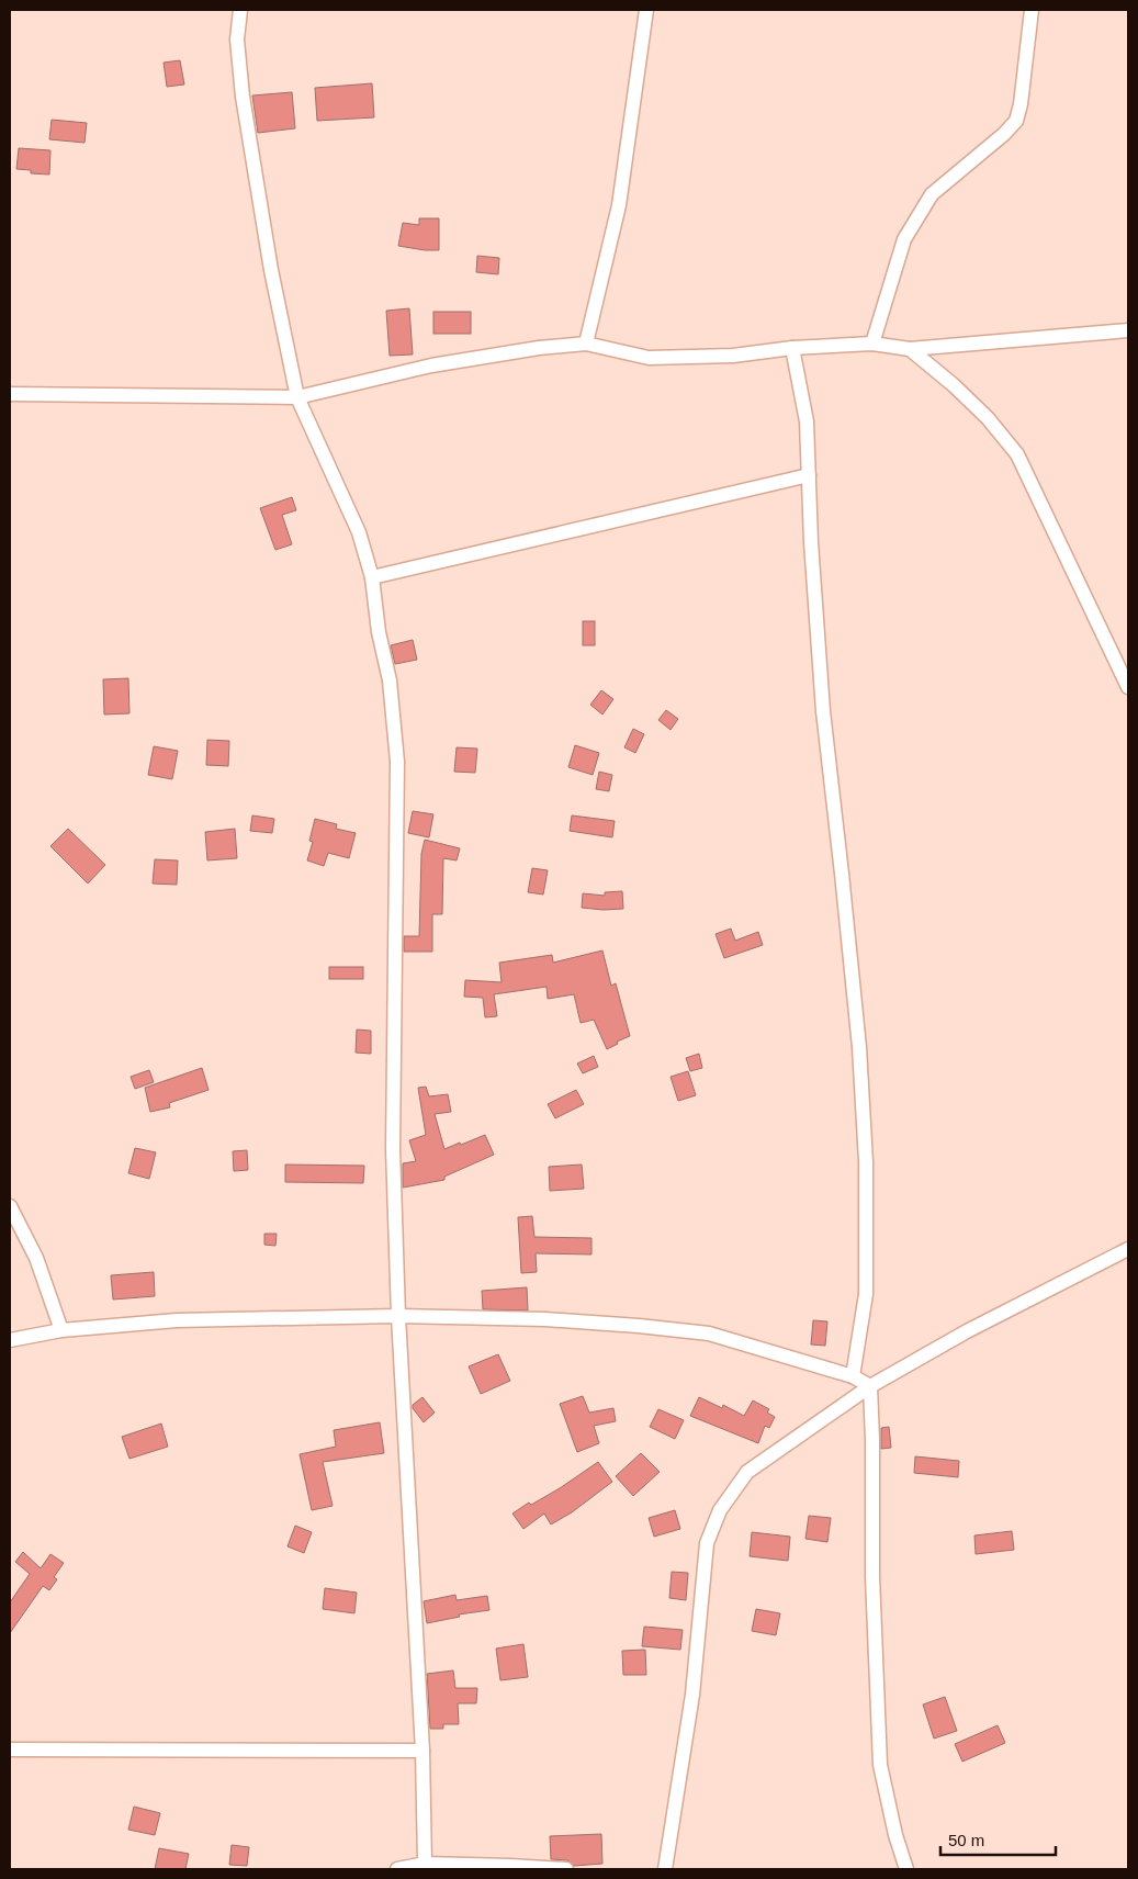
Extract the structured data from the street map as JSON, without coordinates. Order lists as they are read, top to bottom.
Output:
{
  "scale_bar": "50 m"
}
